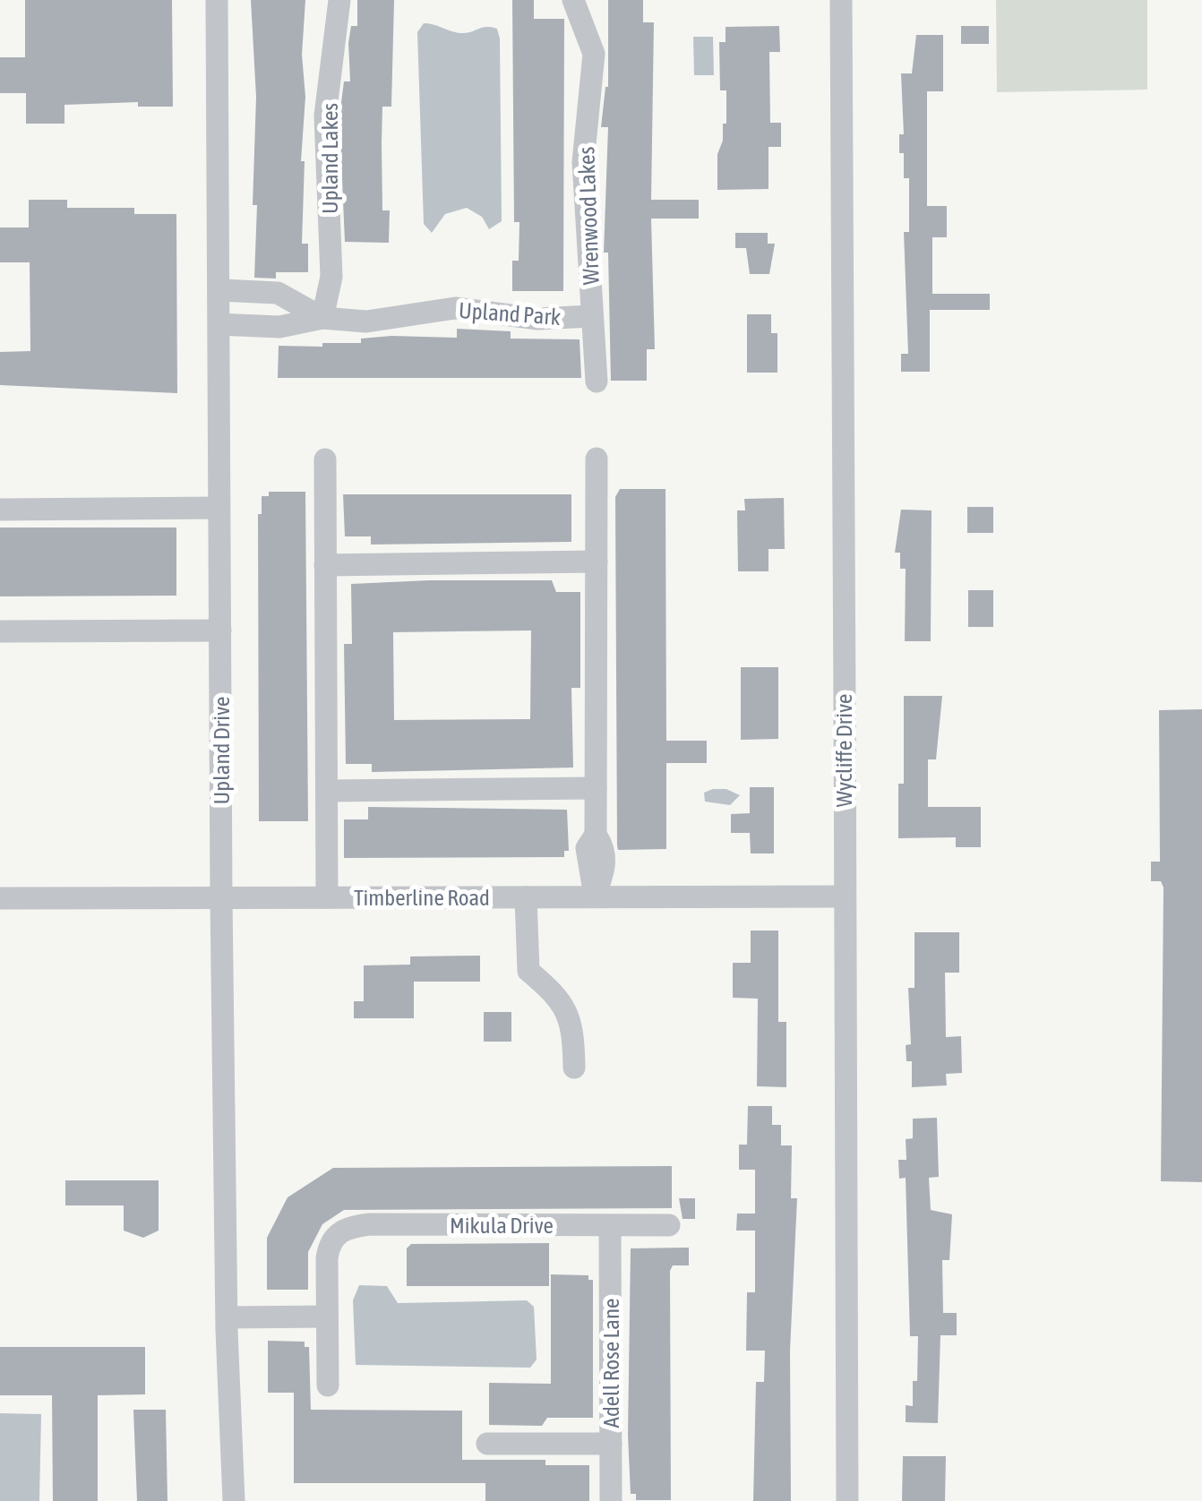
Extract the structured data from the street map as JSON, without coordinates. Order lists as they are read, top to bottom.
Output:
{
  "streets": {
    "street": [
      "Upland Lakes",
      "Wrenwood Lakes",
      "Upland Park",
      "Upland Drive",
      "Wycliffe Drive",
      "Timberline Road",
      "Mikula Drive",
      "Adell Rose Lane"
    ]
  },
  "crossings": [
    ["Upland Lakes", "Upland Park"],
    ["Wrenwood Lakes", "Upland Park"],
    ["Upland Park", "Upland Drive"],
    ["Upland Drive", "Timberline Road"],
    ["Wycliffe Drive", "Timberline Road"],
    ["Mikula Drive", "Adell Rose Lane"]
  ]
}
